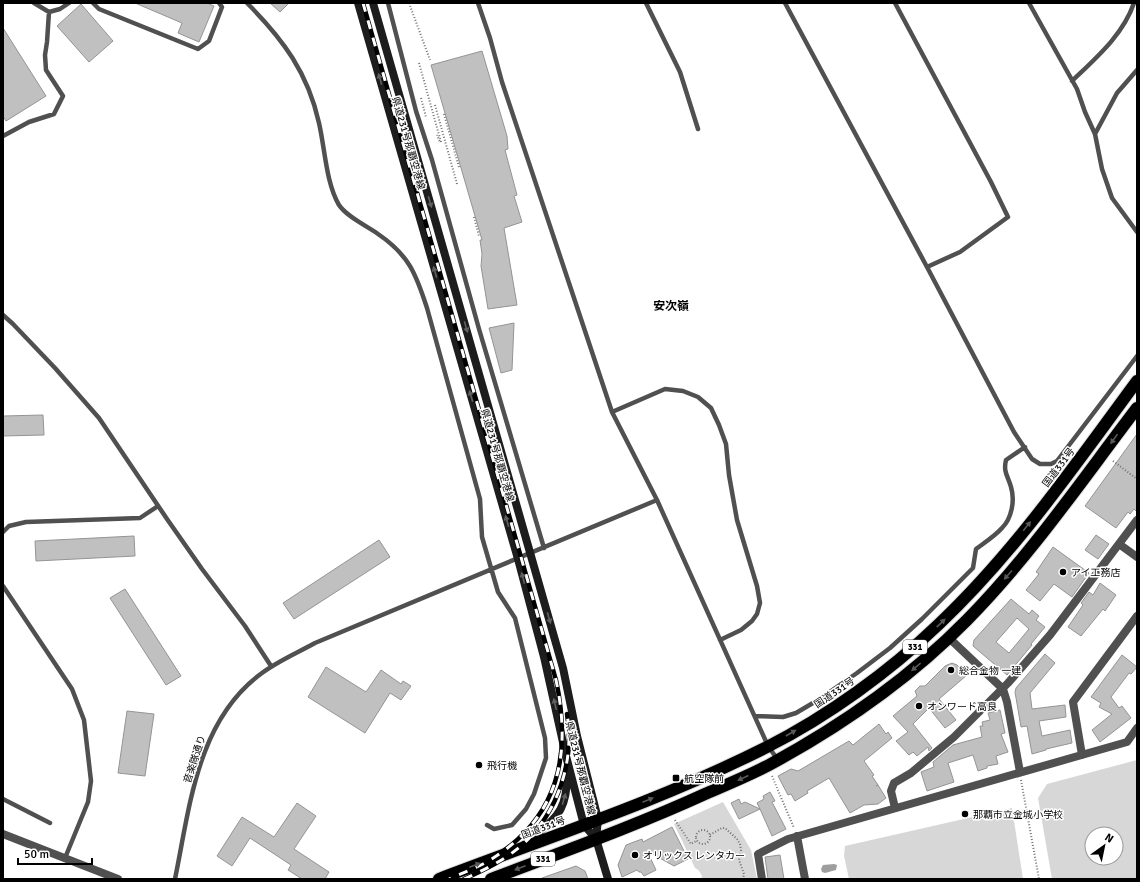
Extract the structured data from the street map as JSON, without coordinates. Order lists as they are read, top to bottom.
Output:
{
  "streets": {
    "highway": ["国道331号", "331"],
    "main road": ["県道231号那覇空港線"],
    "lane": ["音楽隊通り"]
  },
  "crossings": [
    ["県道231号那覇空港線", "国道331号"],
    ["県道231号那覇空港線", "331"],
    ["県道231号那覇空港線", "音楽隊通り"]
  ],
  "districts": ["安次嶺"],
  "places": {
    "other": [
      "アイ工務店",
      "総合金物 一建",
      "オンワード高良",
      "飛行機",
      "那覇市立金城小学校",
      "オリックス レンタカー"
    ],
    "transit": ["航空隊前"]
  },
  "scale_bar": "50 m",
  "north": "top right"
}
